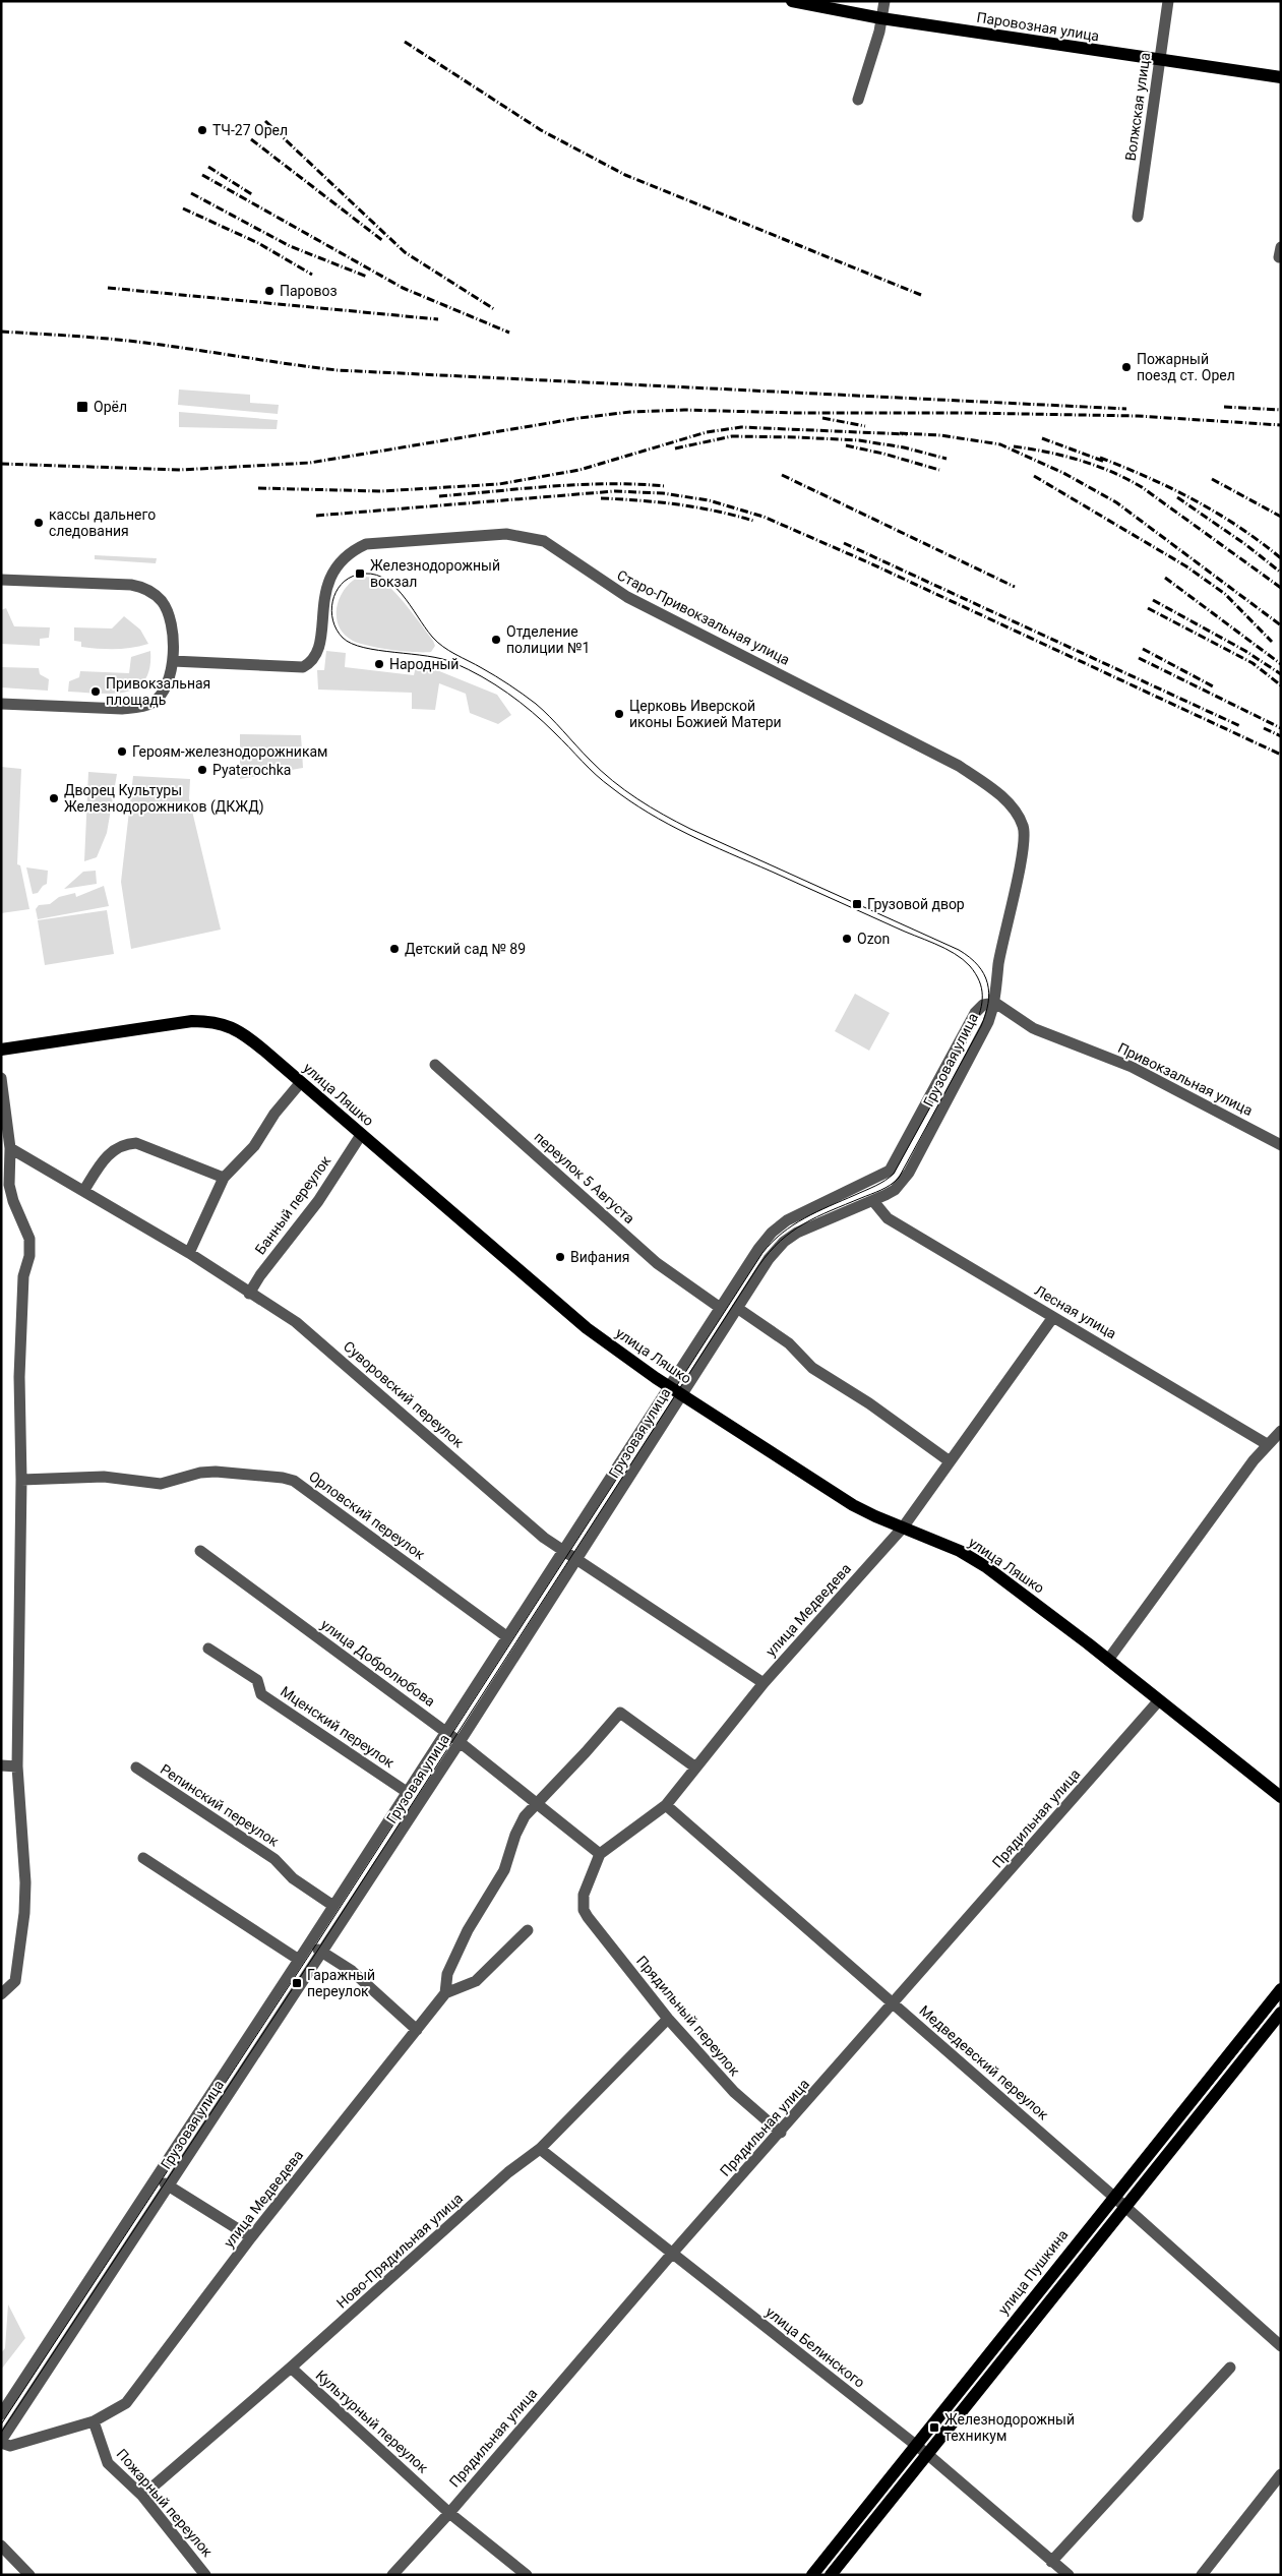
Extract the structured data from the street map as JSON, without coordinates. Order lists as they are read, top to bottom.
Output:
{
  "streets": {
    "main road": ["Паровозная улица", "улица Ляшко", "улица Пушкина"],
    "street": [
      "Волжская улица",
      "Старо-Привокзальная улица",
      "Грузовая улица",
      "Привокзальная улица",
      "переулок 5 Августа",
      "Банный переулок",
      "Лесная улица",
      "Суворовский переулок",
      "Орловский переулок",
      "улица Медведева",
      "улица Добролюбова",
      "Мценский переулок",
      "Репинский переулок",
      "Прядильная улица",
      "Прядильный переулок",
      "Медведевский переулок",
      "Ново-Прядильная улица",
      "улица Белинского",
      "Культурный переулок",
      "Пожарный переулок"
    ]
  },
  "crossings": [
    ["Паровозная улица", "Волжская улица"],
    ["Старо-Привокзальная улица", "Грузовая улица"],
    ["Старо-Привокзальная улица", "Привокзальная улица"],
    ["Грузовая улица", "Привокзальная улица"],
    ["Грузовая улица", "улица Ляшко"],
    ["Грузовая улица", "переулок 5 Августа"],
    ["Грузовая улица", "Лесная улица"],
    ["Грузовая улица", "Суворовский переулок"],
    ["Грузовая улица", "Орловский переулок"],
    ["Грузовая улица", "улица Медведева"],
    ["Грузовая улица", "улица Добролюбова"],
    ["Грузовая улица", "Мценский переулок"],
    ["Грузовая улица", "Репинский переулок"],
    ["улица Ляшко", "Банный переулок"],
    ["улица Ляшко", "улица Медведева"],
    ["улица Ляшко", "Прядильная улица"],
    ["Банный переулок", "Суворовский переулок"],
    ["Лесная улица", "улица Медведева"],
    ["Суворовский переулок", "улица Медведева"],
    ["улица Медведева", "улица Добролюбова"],
    ["улица Медведева", "Прядильный переулок"],
    ["улица Медведева", "Медведевский переулок"],
    ["улица Медведева", "Пожарный переулок"],
    ["улица Добролюбова", "Прядильный переулок"],
    ["Прядильная улица", "Прядильный переулок"],
    ["Прядильная улица", "Медведевский переулок"],
    ["Прядильная улица", "улица Белинского"],
    ["Прядильная улица", "Культурный переулок"],
    ["Прядильный переулок", "Ново-Прядильная улица"],
    ["Медведевский переулок", "улица Пушкина"],
    ["Ново-Прядильная улица", "улица Белинского"],
    ["Ново-Прядильная улица", "Культурный переулок"],
    ["Ново-Прядильная улица", "Пожарный переулок"],
    ["улица Пушкина", "улица Белинского"]
  ],
  "places": {
    "other": [
      "ТЧ-27 Орел",
      "Паровоз",
      "Пожарный поезд ст. Орел",
      "кассы дальнего следования",
      "Отделение полиции №1",
      "Народный",
      "Привокзальная площадь",
      "Церковь Иверской иконы Божией Матери",
      "Героям-железнодорожникам",
      "Pyaterochka",
      "Дворец Культуры Железнодорожников (ДКЖД)",
      "Ozon",
      "Детский сад № 89",
      "Вифания"
    ],
    "transit": [
      "Орёл",
      "Железнодорожный вокзал",
      "Грузовой двор",
      "Гаражный переулок",
      "Железнодорожный техникум"
    ]
  }
}
